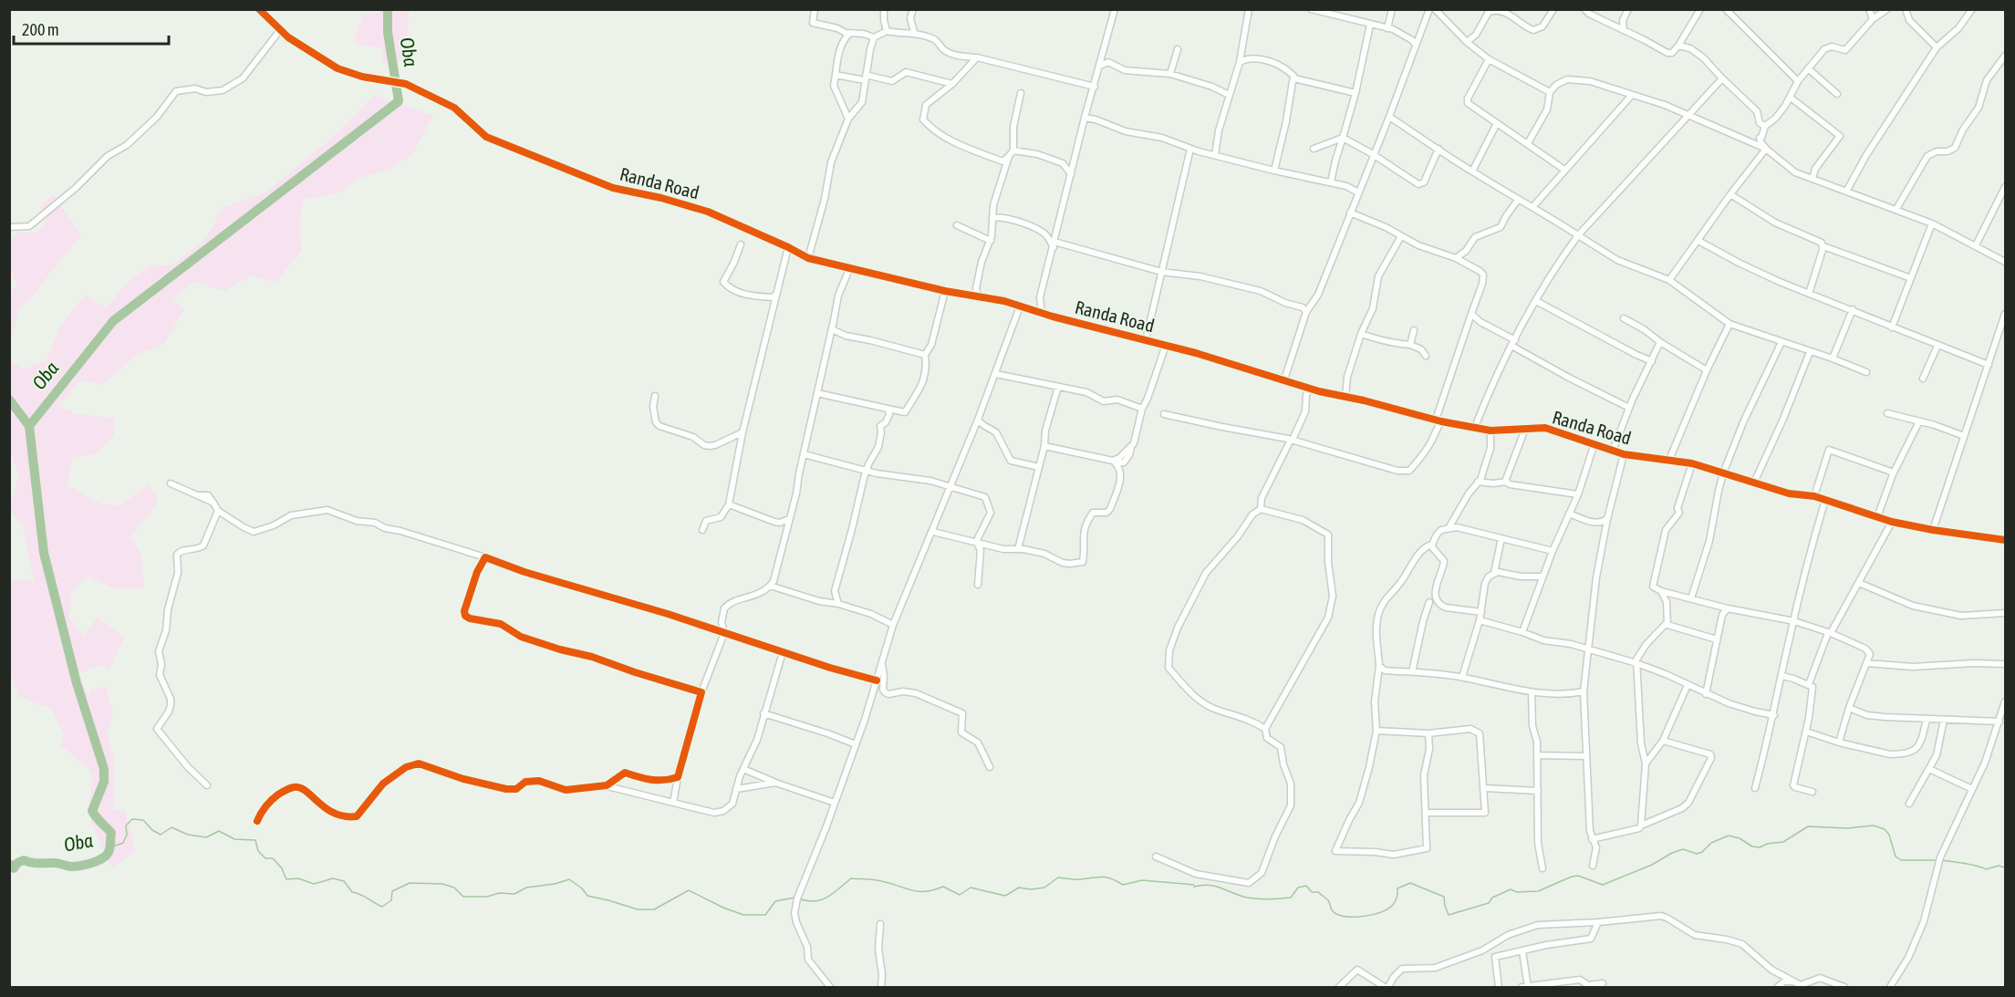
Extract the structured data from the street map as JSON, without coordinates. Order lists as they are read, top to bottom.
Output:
{
  "streets": {
    "street": ["Randa Road"]
  },
  "water": ["Oba"],
  "scale_bar": "200 m"
}
